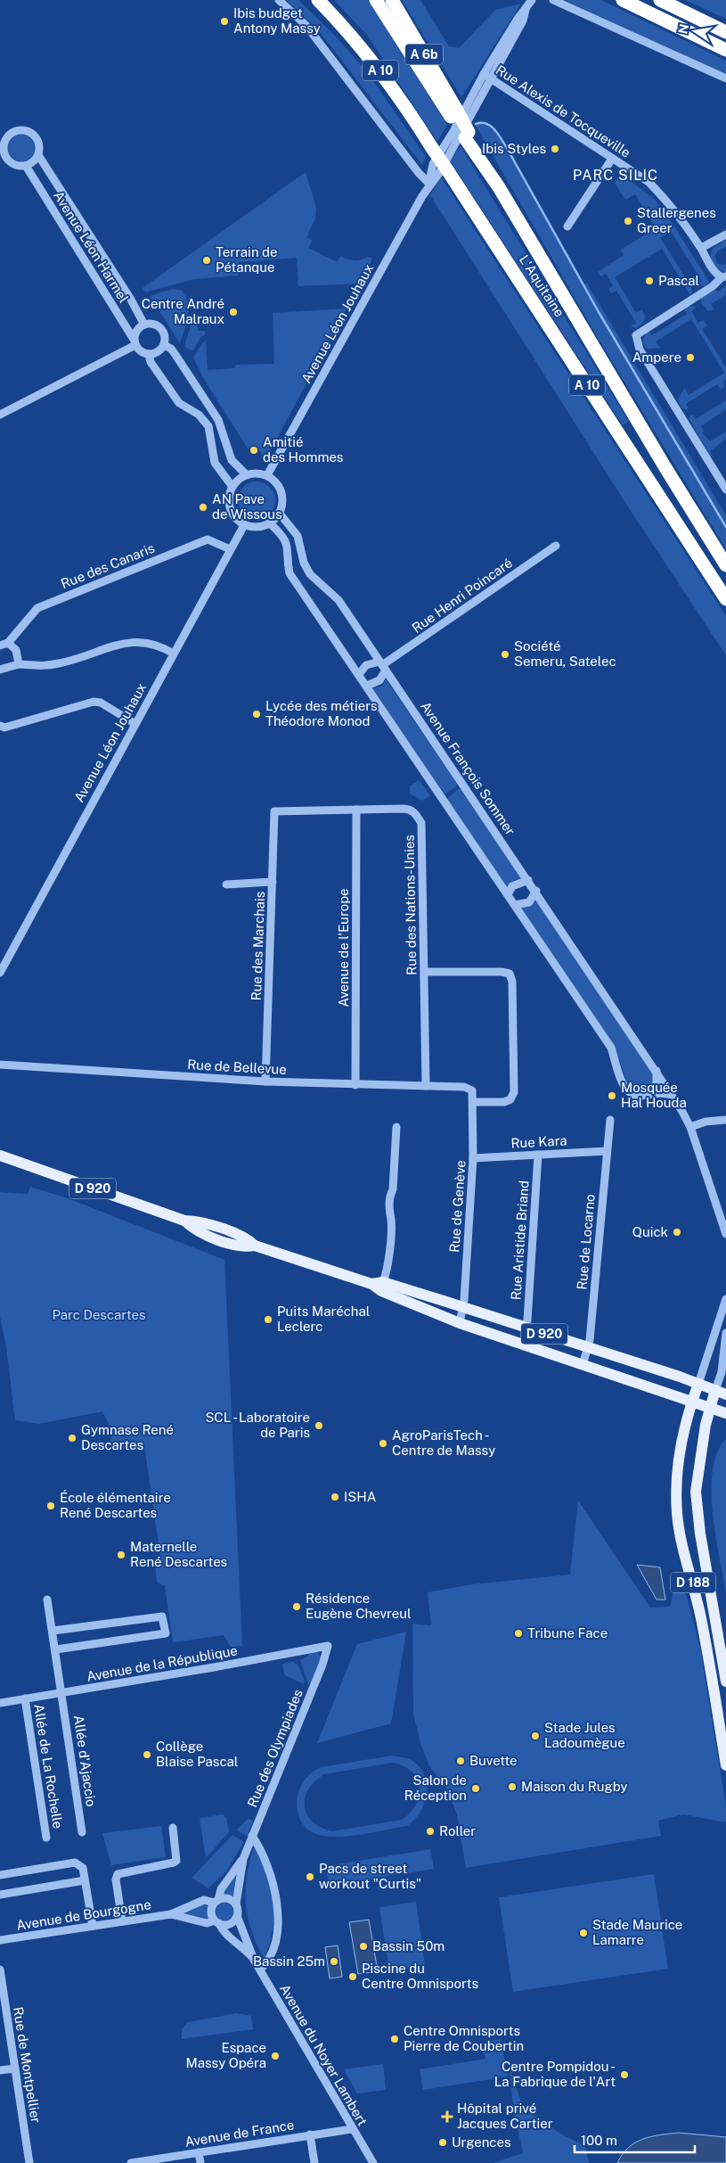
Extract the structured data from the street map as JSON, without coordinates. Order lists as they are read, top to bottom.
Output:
{
  "streets": {
    "highway": ["A 6b", "A 10", "L'Aquitaine"],
    "main road": ["D 920", "D 188"],
    "street": [
      "Rue Alexis de Tocqueville",
      "Avenue Léon Harmel",
      "Avenue Léon Jouhaux",
      "Rue des Canaris",
      "Rue Henri Poincaré",
      "Avenue François Sommer",
      "Rue des Nations-Unies",
      "Rue des Marchais",
      "Avenue de l'Europe",
      "Rue de Bellevue",
      "Rue Kara",
      "Rue de Genève",
      "Rue Aristide Briand",
      "Rue de Locarno",
      "Avenue de la République",
      "Rue des Olympiades",
      "Allée d'Ajaccio",
      "Allée de La Rochelle",
      "Avenue de Bourgogne",
      "Avenue du Noyer Lambert",
      "Rue de Montpellier",
      "Avenue de France"
    ]
  },
  "crossings": [
    ["A 6b", "A 10"],
    ["A 6b", "L'Aquitaine"],
    ["Rue Alexis de Tocqueville", "Avenue Léon Jouhaux"],
    ["Avenue Léon Jouhaux", "Rue des Canaris"],
    ["Avenue Léon Jouhaux", "Avenue François Sommer"],
    ["Rue Henri Poincaré", "Avenue François Sommer"],
    ["Rue des Nations-Unies", "Rue des Marchais"],
    ["Rue des Nations-Unies", "Avenue de l'Europe"],
    ["Rue des Nations-Unies", "Rue de Bellevue"],
    ["Rue des Marchais", "Rue de Bellevue"],
    ["Avenue de l'Europe", "Rue de Bellevue"],
    ["Rue de Bellevue", "Rue de Genève"],
    ["Rue Kara", "Rue de Genève"],
    ["Rue Kara", "Rue Aristide Briand"],
    ["Rue Kara", "Rue de Locarno"],
    ["D 920", "Rue de Genève"],
    ["D 920", "Rue Aristide Briand"],
    ["D 920", "Rue de Locarno"],
    ["D 920", "D 188"],
    ["Avenue de la République", "Rue des Olympiades"],
    ["Avenue de la République", "Allée d'Ajaccio"],
    ["Avenue de la République", "Allée de La Rochelle"],
    ["Rue des Olympiades", "Avenue de Bourgogne"],
    ["Rue des Olympiades", "Avenue du Noyer Lambert"],
    ["Avenue de Bourgogne", "Avenue du Noyer Lambert"],
    ["Avenue du Noyer Lambert", "Avenue de France"]
  ],
  "districts": ["PARC SILIC"],
  "parks": ["Parc Descartes"],
  "places": {
    "other": [
      "Ibis budget Antony Massy",
      "Ibis Styles",
      "Stallergenes Greer",
      "Terrain de Pétanque",
      "Pascal",
      "Centre André Malraux",
      "Ampere",
      "Amitié des Hommes",
      "AN Pave de Wissous",
      "Société Semeru, Satelec",
      "Lycée des métiers Théodore Monod",
      "Mosquée Hal Houda",
      "Quick",
      "Puits Maréchal Leclerc",
      "SCL - Laboratoire de Paris",
      "Gymnase René Descartes",
      "AgroParisTech - Centre de Massy",
      "ISHA",
      "École élémentaire René Descartes",
      "Maternelle René Descartes",
      "Résidence Eugène Chevreul",
      "Tribune Face",
      "Stade Jules Ladoumègue",
      "Collège Blaise Pascal",
      "Buvette",
      "Maison du Rugby",
      "Salon de Réception",
      "Roller",
      "Pacs de street workout \"Curtis\"",
      "Stade Maurice Lamarre",
      "Bassin 50m",
      "Bassin 25m",
      "Piscine du Centre Omnisports",
      "Centre Omnisports Pierre de Coubertin",
      "Espace Massy Opéra",
      "Centre Pompidou - La Fabrique de l'Art",
      "Urgences"
    ],
    "health": ["Hôpital privé Jacques Cartier"]
  },
  "scale_bar": "100 m",
  "north": "left"
}
